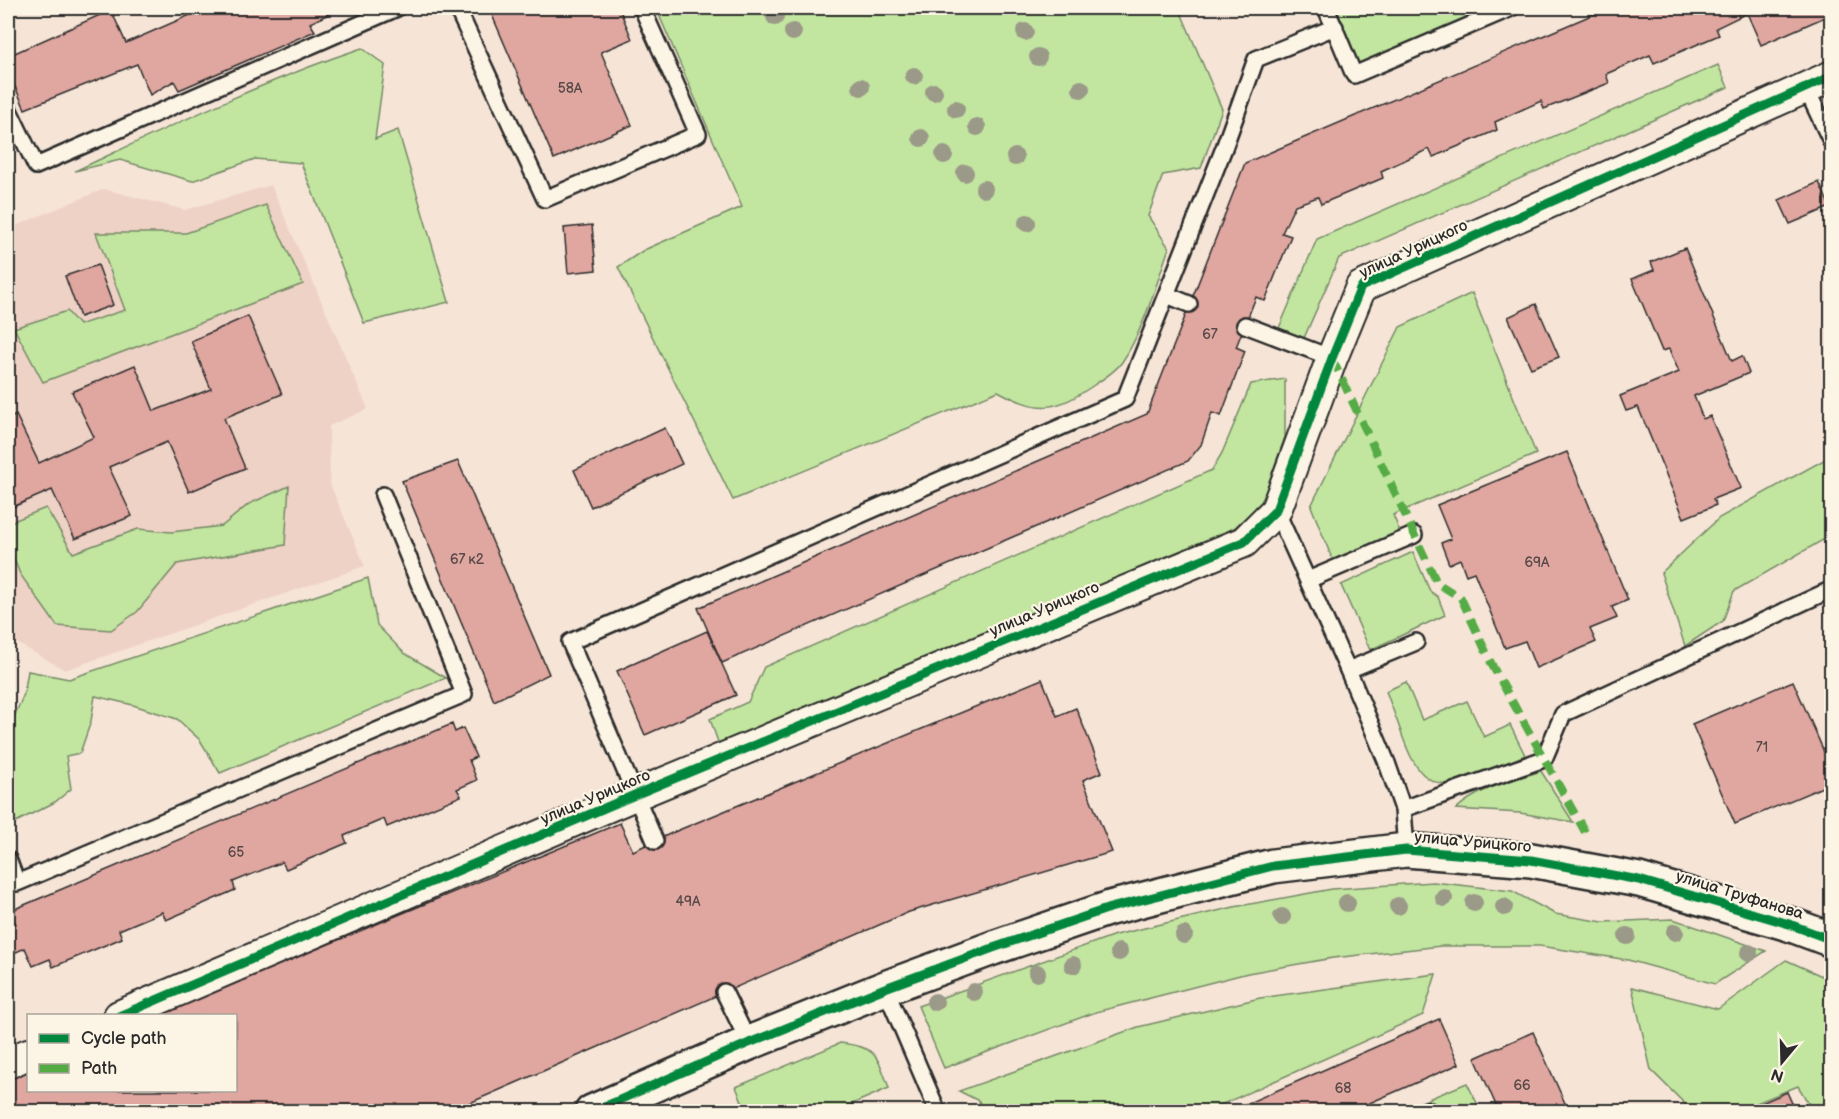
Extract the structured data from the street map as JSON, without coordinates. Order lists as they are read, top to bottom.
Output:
{
  "streets": {
    "street": ["улица Урицкого", "улица Труфанова"]
  },
  "crossings": [
    ["улица Урицкого", "улица Труфанова"]
  ],
  "house_numbers": [
    "58А",
    "67",
    "67 к2",
    "69А",
    "71",
    "65",
    "49А",
    "66",
    "68"
  ],
  "legend": ["Cycle path", "Path"],
  "north": "bottom"
}
